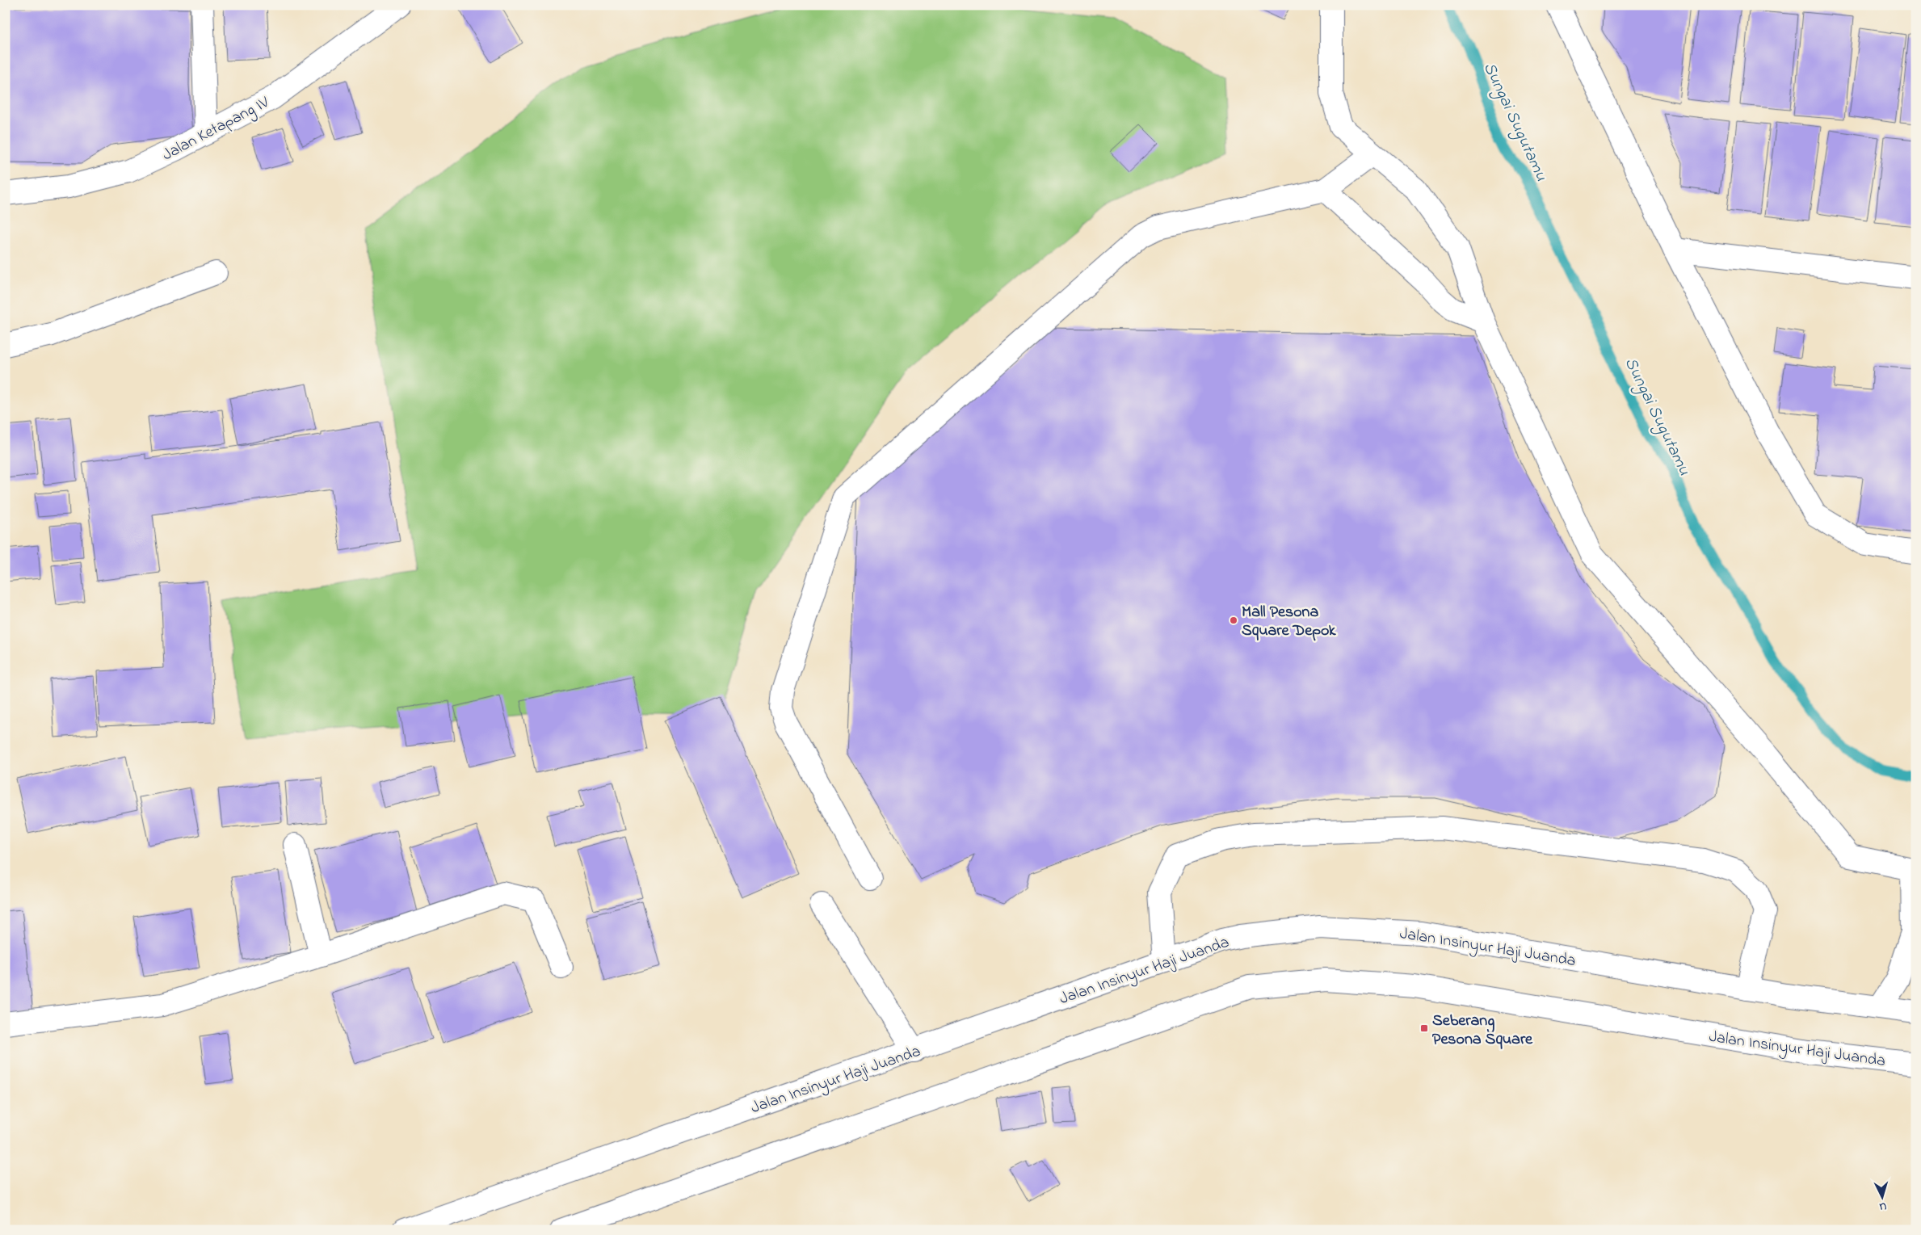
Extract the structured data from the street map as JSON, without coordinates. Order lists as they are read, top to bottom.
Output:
{
  "streets": {
    "main road": ["Jalan Ketapang IV", "Jalan Insinyur Haji Juanda"]
  },
  "water": ["Sungai Sugutamu"],
  "places": {
    "other": ["Mall Pesona Square Depok"],
    "transit": ["Seberang Pesona Square"]
  },
  "north": "bottom"
}
